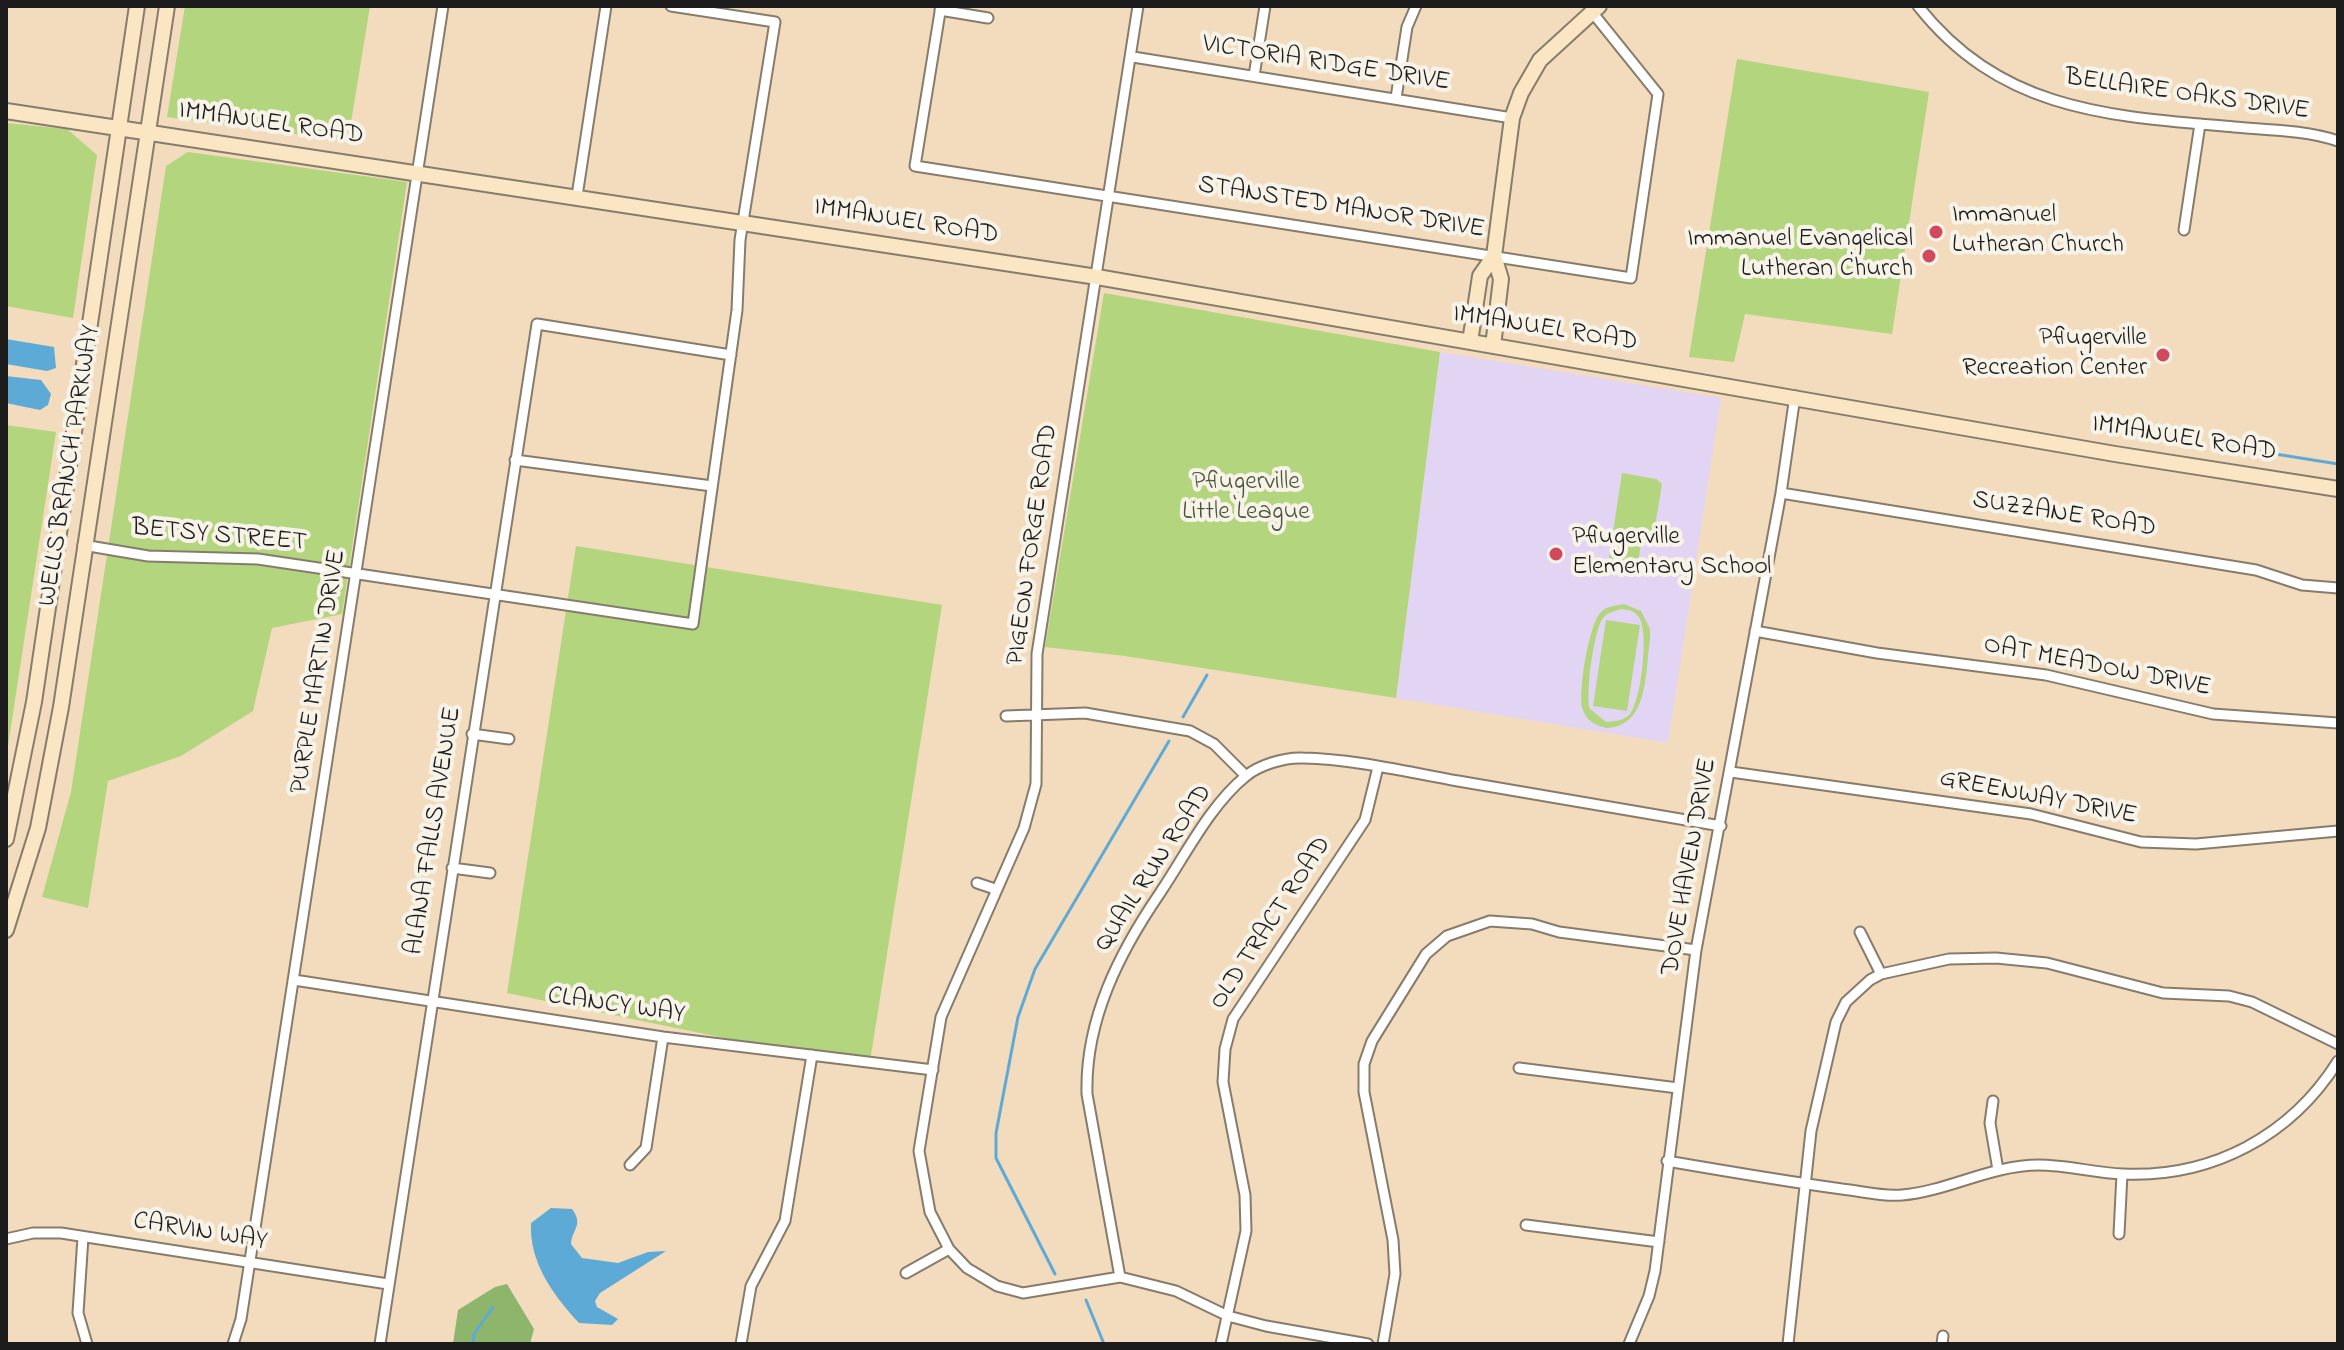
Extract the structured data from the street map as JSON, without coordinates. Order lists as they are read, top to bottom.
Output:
{
  "streets": {
    "street": [
      "VICTORIA RIDGE DRIVE",
      "BELLAIRE OAKS DRIVE",
      "IMMANUEL ROAD",
      "STANSTED MANOR DRIVE",
      "WELLS BRANCH PARKWAY",
      "SUZZANE ROAD",
      "BETSY STREET",
      "PIGEON FORGE ROAD",
      "OAT MEADOW DRIVE",
      "PURPLE MARTIN DRIVE",
      "GREENWAY DRIVE",
      "ALANA FALLS AVENUE",
      "DOVE HAVEN DRIVE",
      "QUAIL RUN ROAD",
      "OLD TRACT ROAD",
      "CLANCY WAY",
      "CARVIN WAY"
    ]
  },
  "crossings": [
    ["VICTORIA RIDGE DRIVE", "PIGEON FORGE ROAD"],
    ["IMMANUEL ROAD", "WELLS BRANCH PARKWAY"],
    ["IMMANUEL ROAD", "PIGEON FORGE ROAD"],
    ["IMMANUEL ROAD", "PURPLE MARTIN DRIVE"],
    ["IMMANUEL ROAD", "DOVE HAVEN DRIVE"],
    ["STANSTED MANOR DRIVE", "PIGEON FORGE ROAD"],
    ["WELLS BRANCH PARKWAY", "BETSY STREET"],
    ["SUZZANE ROAD", "DOVE HAVEN DRIVE"],
    ["BETSY STREET", "PURPLE MARTIN DRIVE"],
    ["BETSY STREET", "ALANA FALLS AVENUE"],
    ["PIGEON FORGE ROAD", "QUAIL RUN ROAD"],
    ["PIGEON FORGE ROAD", "OLD TRACT ROAD"],
    ["PIGEON FORGE ROAD", "CLANCY WAY"],
    ["OAT MEADOW DRIVE", "DOVE HAVEN DRIVE"],
    ["PURPLE MARTIN DRIVE", "CLANCY WAY"],
    ["PURPLE MARTIN DRIVE", "CARVIN WAY"],
    ["GREENWAY DRIVE", "DOVE HAVEN DRIVE"],
    ["ALANA FALLS AVENUE", "CLANCY WAY"],
    ["ALANA FALLS AVENUE", "CARVIN WAY"],
    ["DOVE HAVEN DRIVE", "QUAIL RUN ROAD"],
    ["QUAIL RUN ROAD", "OLD TRACT ROAD"]
  ],
  "parks": ["Pflugerville Little League"],
  "places": [
    "Immanuel Lutheran Church",
    "Immanuel Evangelical Lutheran Church",
    "Pflugerville Recreation Center",
    "Pflugerville Elementary School"
  ]
}
